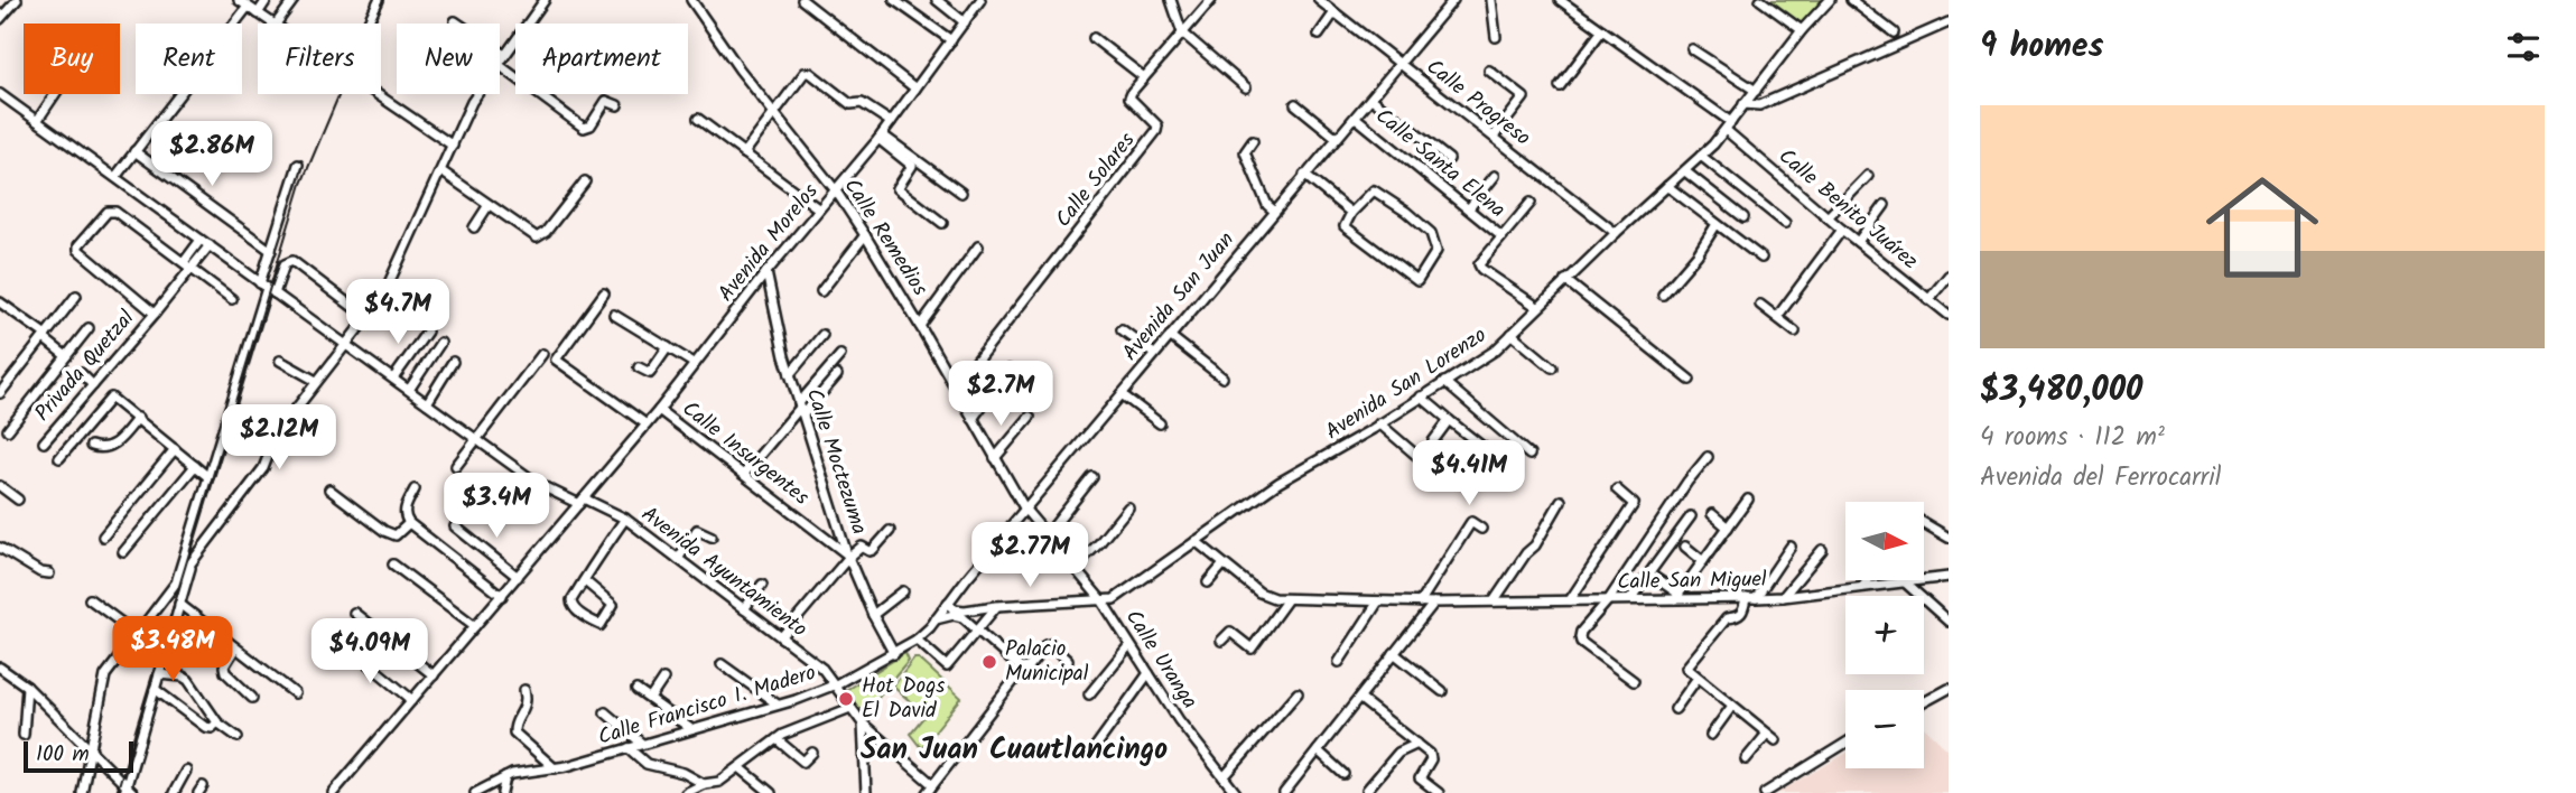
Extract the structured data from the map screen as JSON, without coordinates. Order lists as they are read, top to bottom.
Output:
{
  "streets": {
    "street": [
      "Calle Progreso",
      "Calle Santa Elena",
      "Calle Solares",
      "Calle Benito Juárez",
      "Calle Remedios",
      "Avenida Morelos",
      "Avenida San Juan",
      "Privada Quetzal",
      "Avenida San Lorenzo",
      "Calle Insurgentes",
      "Calle Moctezuma",
      "Avenida Ayuntamiento",
      "Calle San Miguel",
      "Calle Uranga",
      "Calle Francisco I. Madero"
    ]
  },
  "crossings": [
    ["Calle Progreso", "Avenida San Juan"],
    ["Calle Progreso", "Avenida San Lorenzo"],
    ["Calle Santa Elena", "Avenida San Juan"],
    ["Calle Solares", "Calle Remedios"],
    ["Calle Benito Juárez", "Avenida San Lorenzo"],
    ["Calle Remedios", "Avenida Morelos"],
    ["Calle Remedios", "Avenida San Juan"],
    ["Calle Remedios", "Calle Uranga"],
    ["Avenida Morelos", "Calle Insurgentes"],
    ["Avenida Morelos", "Calle Moctezuma"],
    ["Avenida Morelos", "Avenida Ayuntamiento"],
    ["Avenida San Juan", "Avenida San Lorenzo"],
    ["Avenida San Juan", "Calle Uranga"],
    ["Avenida San Juan", "Calle Francisco I. Madero"],
    ["Avenida San Lorenzo", "Calle San Miguel"],
    ["Avenida San Lorenzo", "Calle Uranga"],
    ["Calle Insurgentes", "Calle Moctezuma"],
    ["Calle Moctezuma", "Calle Francisco I. Madero"],
    ["Avenida Ayuntamiento", "Calle Francisco I. Madero"]
  ],
  "districts": ["San Juan Cuautlancingo"],
  "places": ["Palacio Municipal", "Hot Dogs El David"],
  "scale_bar": "100 m",
  "north": "right",
  "page": {
    "heading": "9 homes",
    "chip": [
      "Buy",
      "Rent",
      "Filters",
      "New",
      "Apartment"
    ],
    "list": [
      {
        "name": "$3,480,000",
        "note": "4 rooms · 112 m² · Avenida del Ferrocarril"
      }
    ],
    "price": [
      "$2.86M",
      "$4.7M",
      "$2.7M",
      "$2.12M",
      "$4.41M",
      "$3.4M",
      "$2.77M",
      "$3.48M",
      "$4.09M"
    ],
    "map_buttons": ["+", "−"],
    "scale": "100 m"
  }
}
